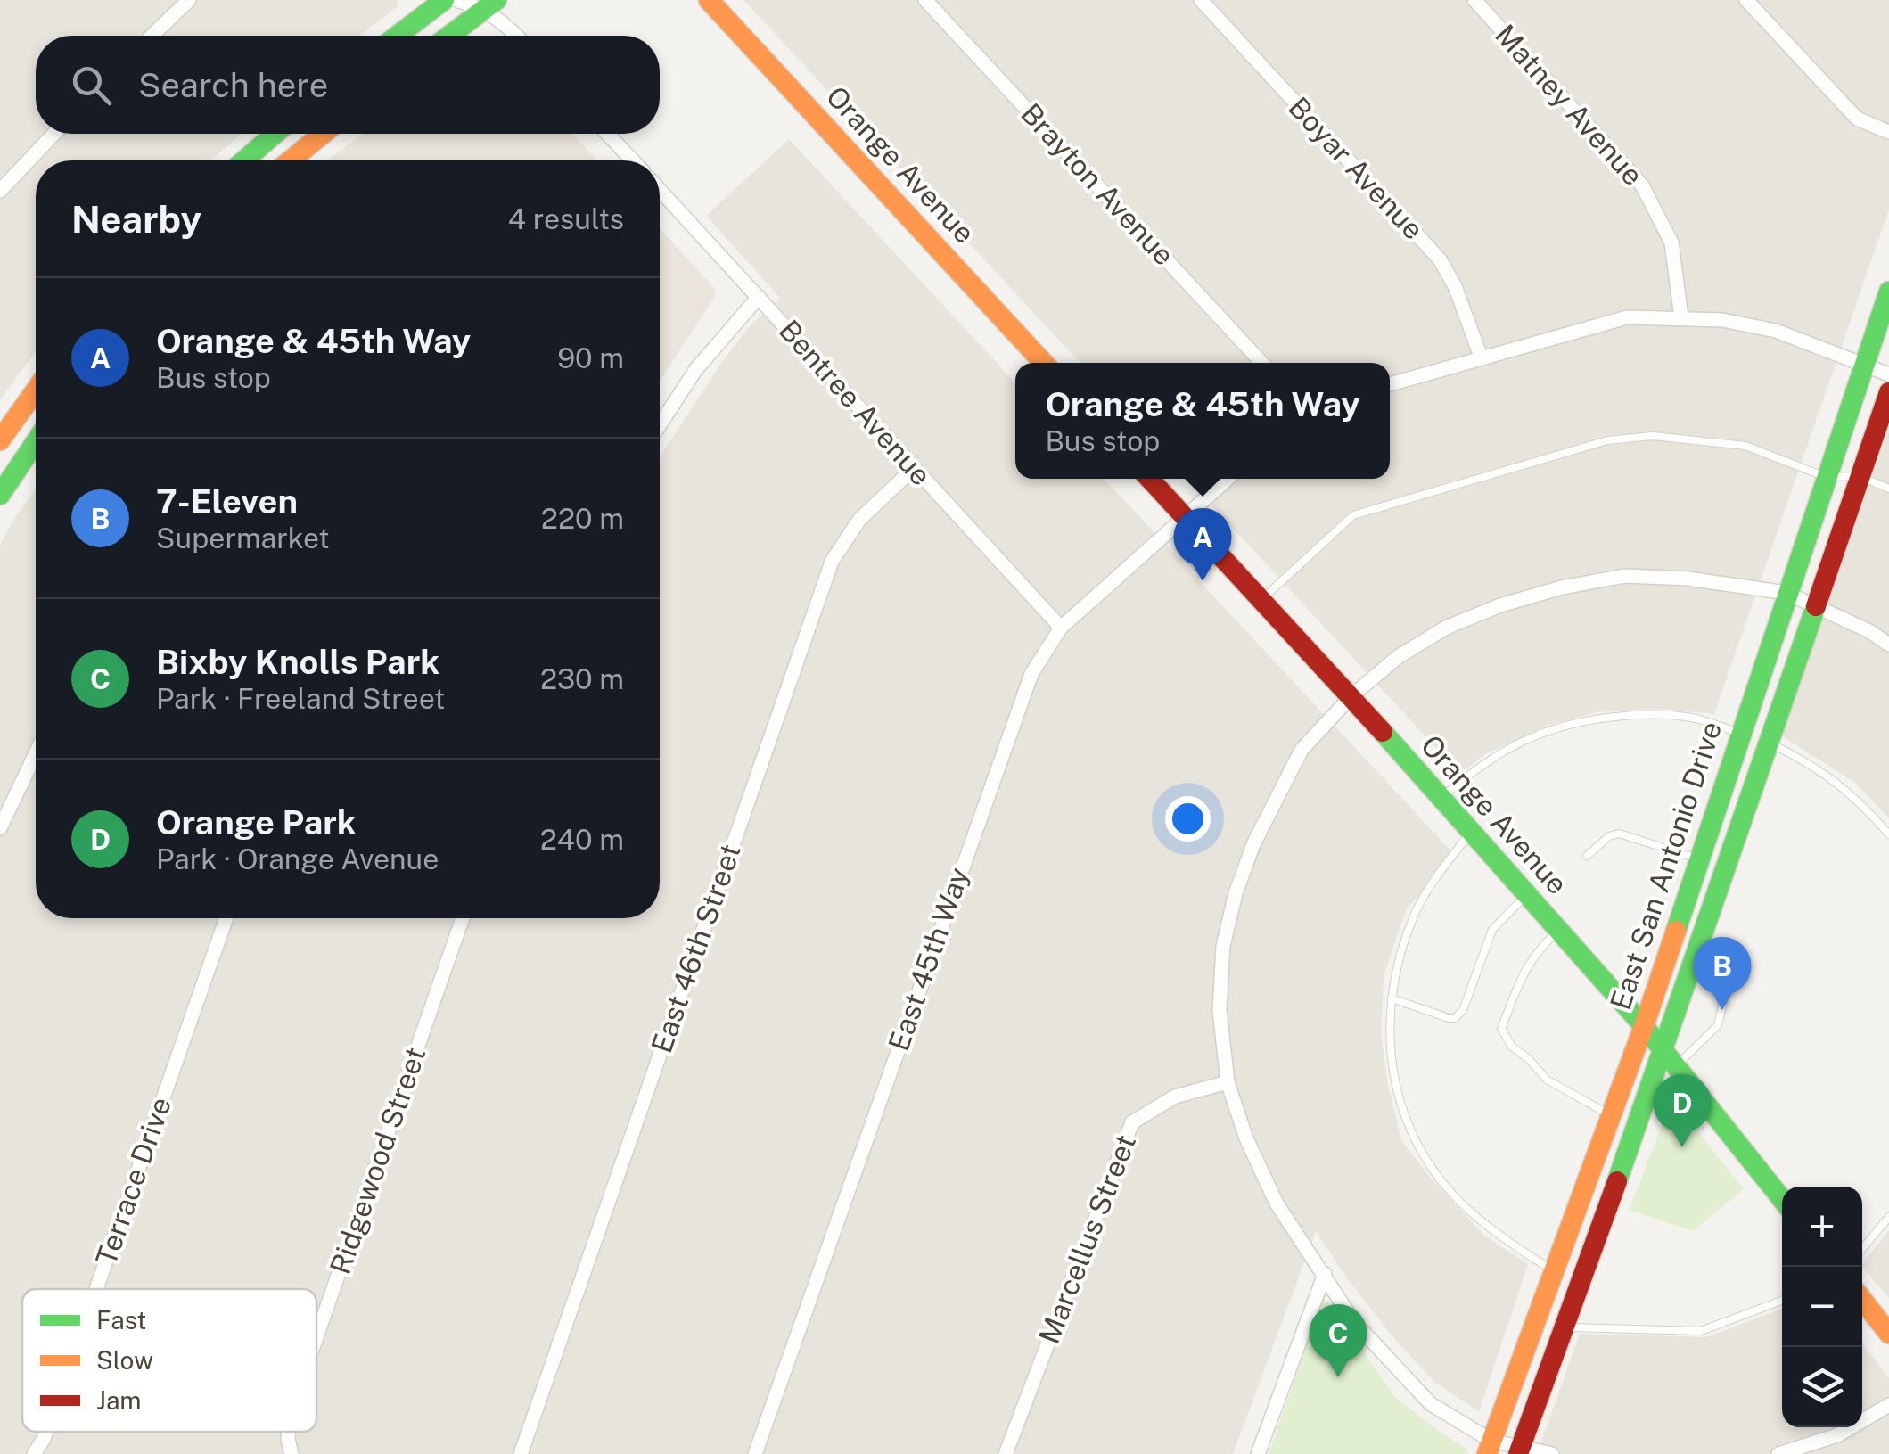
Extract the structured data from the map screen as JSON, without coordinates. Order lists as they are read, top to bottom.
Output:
{
  "streets": {
    "main road": ["Orange Avenue", "East San Antonio Drive"],
    "street": [
      "Matney Avenue",
      "Boyar Avenue",
      "Brayton Avenue",
      "Bentree Avenue",
      "East 46th Street",
      "East 45th Way",
      "Ridgewood Street",
      "Terrace Drive",
      "Marcellus Street"
    ]
  },
  "crossings": [
    ["Orange Avenue", "East San Antonio Drive"],
    ["Orange Avenue", "East 45th Way"],
    ["Bentree Avenue", "East 46th Street"],
    ["Bentree Avenue", "East 45th Way"]
  ],
  "legend": ["Fast", "Slow", "Jam"],
  "page": {
    "search": "Search here",
    "heading": ["Nearby", "4 results"],
    "list": [
      {
        "mark": "A",
        "name": "Orange & 45th Way",
        "note": "Bus stop",
        "value": "90 m"
      },
      {
        "mark": "B",
        "name": "7-Eleven",
        "note": "Supermarket",
        "value": "220 m"
      },
      {
        "mark": "C",
        "name": "Bixby Knolls Park",
        "note": "Park · Freeland Street",
        "value": "230 m"
      },
      {
        "mark": "D",
        "name": "Orange Park",
        "note": "Park · Orange Avenue",
        "value": "240 m"
      }
    ],
    "popup": ["Orange & 45th Way", "Bus stop"],
    "pins": [
      "A",
      "B",
      "D",
      "C"
    ],
    "map_buttons": ["+", "−"]
  }
}
